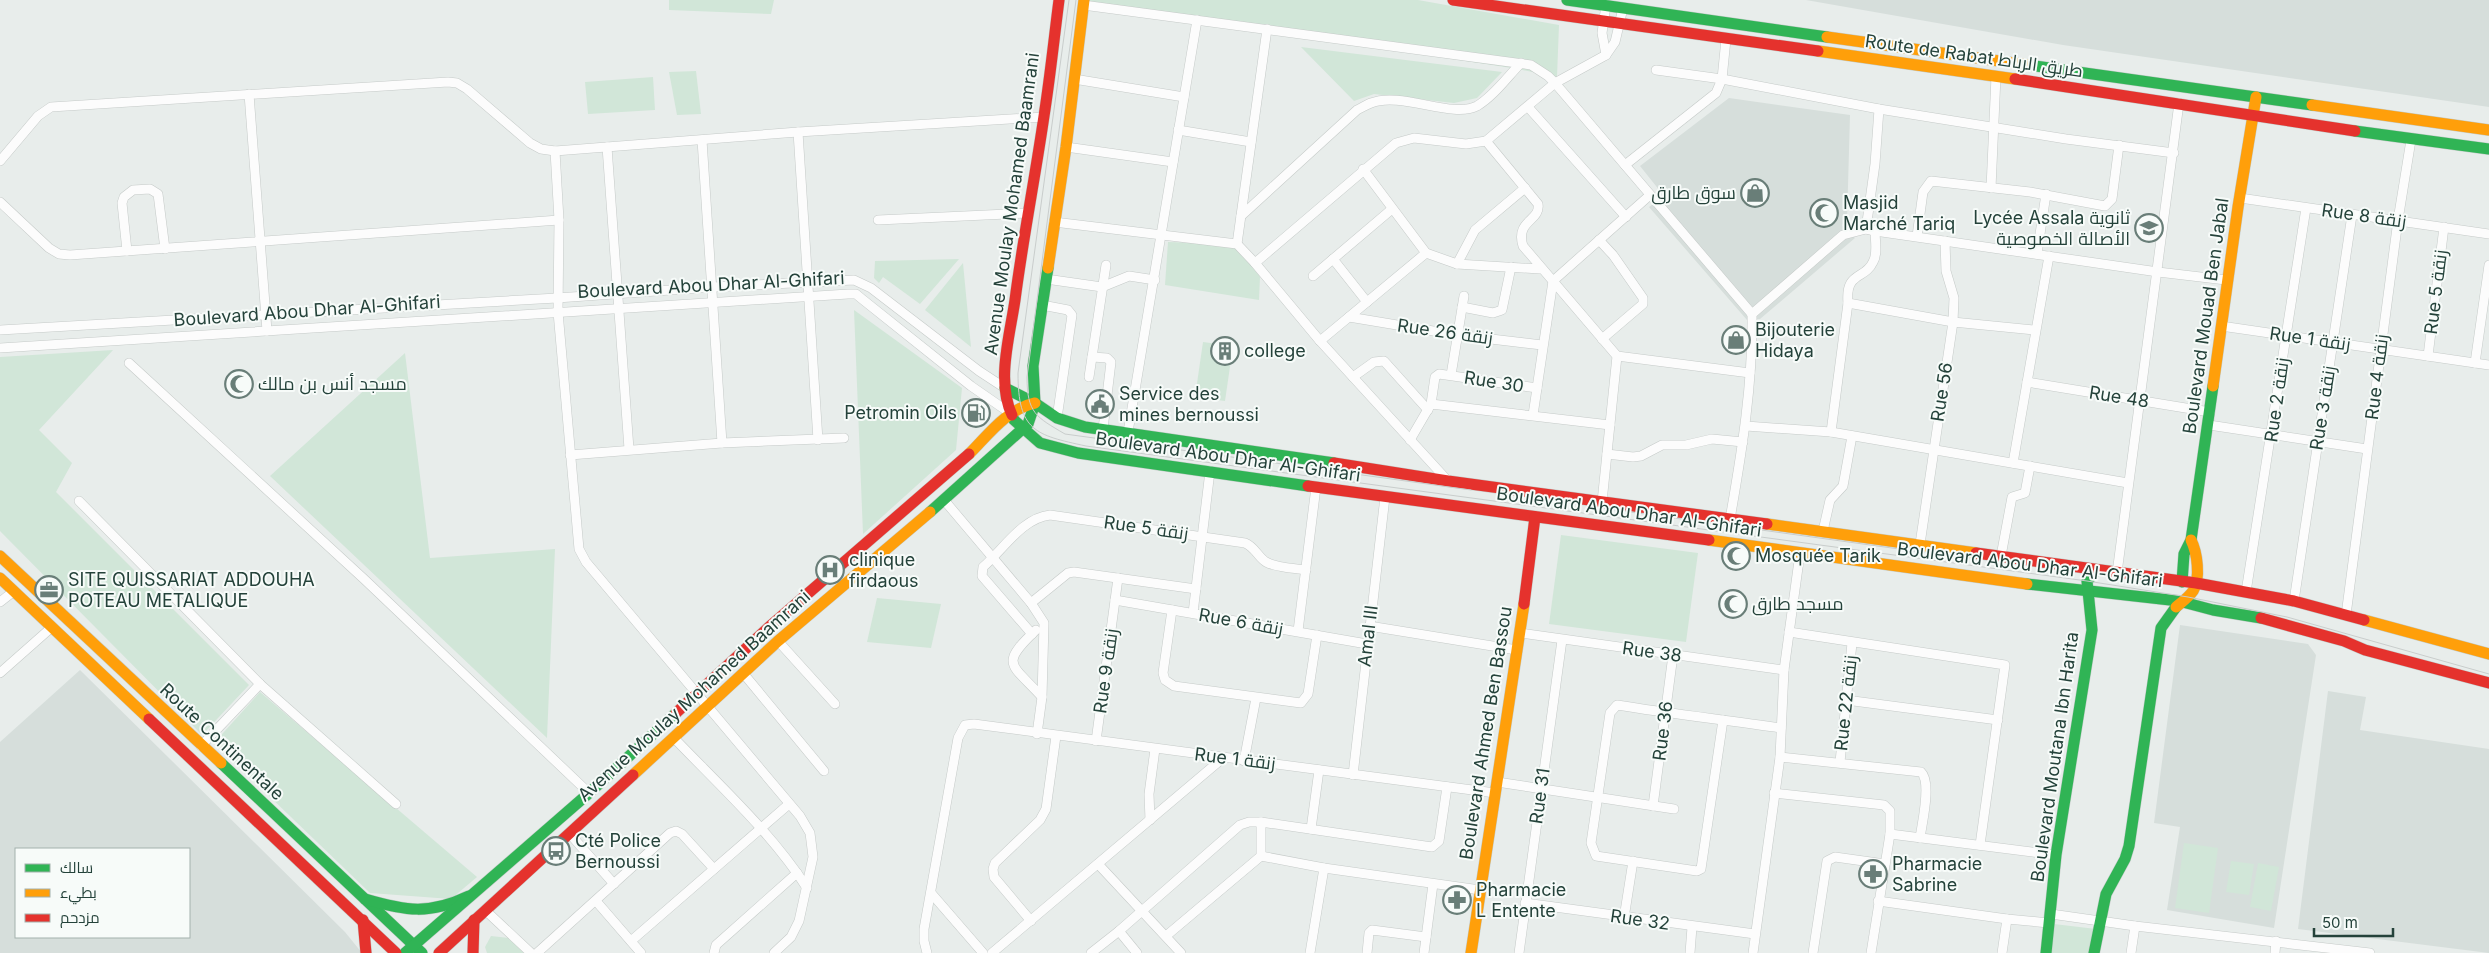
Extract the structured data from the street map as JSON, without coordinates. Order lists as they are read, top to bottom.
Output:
{
  "streets": {
    "street": [
      "Route de Rabat طريق الرباط",
      "Avenue Moulay Mohamed Baamrani",
      "Rue 8 زنقة",
      "Boulevard Abou Dhar Al-Ghifari",
      "Rue 5 زنقة",
      "Boulevard Mouad Ben Jabal",
      "Rue 26 زنقة",
      "Rue 1 زنقة",
      "Rue 4 زنقة",
      "Rue 30",
      "Rue 56",
      "Rue 48",
      "Rue 2 زنقة",
      "Rue 3 زنقة",
      "Rue 6 زنقة",
      "Amal III",
      "Rue 38",
      "Rue 9 زنقة",
      "Rue 22 زنقة",
      "Rue 36",
      "Boulevard Ahmed Ben Bassou",
      "Route Continentale",
      "Boulevard Moutana Ibn Harita",
      "Rue 31",
      "Rue 32"
    ]
  },
  "crossings": [
    ["Route de Rabat طريق الرباط", "Boulevard Mouad Ben Jabal"],
    ["Route de Rabat طريق الرباط", "Rue 4 زنقة"],
    ["Avenue Moulay Mohamed Baamrani", "Boulevard Abou Dhar Al-Ghifari"],
    ["Avenue Moulay Mohamed Baamrani", "Route Continentale"],
    ["Rue 8 زنقة", "Rue 5 زنقة"],
    ["Rue 8 زنقة", "Boulevard Mouad Ben Jabal"],
    ["Rue 8 زنقة", "Rue 4 زنقة"],
    ["Rue 8 زنقة", "Rue 2 زنقة"],
    ["Rue 8 زنقة", "Rue 3 زنقة"],
    ["Boulevard Abou Dhar Al-Ghifari", "Boulevard Mouad Ben Jabal"],
    ["Boulevard Abou Dhar Al-Ghifari", "Rue 4 زنقة"],
    ["Boulevard Abou Dhar Al-Ghifari", "Rue 56"],
    ["Boulevard Abou Dhar Al-Ghifari", "Rue 2 زنقة"],
    ["Boulevard Abou Dhar Al-Ghifari", "Rue 3 زنقة"],
    ["Boulevard Abou Dhar Al-Ghifari", "Amal III"],
    ["Boulevard Abou Dhar Al-Ghifari", "Boulevard Ahmed Ben Bassou"],
    ["Boulevard Abou Dhar Al-Ghifari", "Boulevard Moutana Ibn Harita"],
    ["Rue 5 زنقة", "Rue 1 زنقة"],
    ["Boulevard Mouad Ben Jabal", "Rue 1 زنقة"],
    ["Boulevard Mouad Ben Jabal", "Rue 48"],
    ["Rue 1 زنقة", "Rue 4 زنقة"],
    ["Rue 1 زنقة", "Rue 2 زنقة"],
    ["Rue 1 زنقة", "Rue 3 زنقة"],
    ["Rue 1 زنقة", "Amal III"],
    ["Rue 1 زنقة", "Rue 9 زنقة"],
    ["Rue 1 زنقة", "Rue 36"],
    ["Rue 1 زنقة", "Boulevard Ahmed Ben Bassou"],
    ["Rue 1 زنقة", "Rue 31"],
    ["Rue 6 زنقة", "Amal III"],
    ["Rue 6 زنقة", "Rue 9 زنقة"],
    ["Rue 38", "Rue 36"],
    ["Rue 38", "Boulevard Ahmed Ben Bassou"],
    ["Rue 38", "Rue 31"],
    ["Rue 31", "Rue 32"]
  ],
  "places": {
    "shop": ["سوق طارق", "Bijouterie Hidaya"],
    "mosque": [
      "Masjid Marché Tariq",
      "مسجد أنس بن مالك",
      "Mosquée Tarik",
      "مسجد طارق"
    ],
    "school or university": ["Lycée Assala ثانوية الأصالة الخصوصية"],
    "building": ["college"],
    "public building": ["Service des mines bernoussi"],
    "fuel station": ["Petromin Oils"],
    "hospital": ["clinique firdaous"],
    "office": ["SITE QUISSARIAT ADDOUHA POTEAU METALIQUE"],
    "bus stop": ["Cté Police Bernoussi"],
    "pharmacy": ["Pharmacie Sabrine", "Pharmacie L Entente"]
  },
  "legend": ["سالك", "بطيء", "مزدحم"],
  "scale_bar": "50 m"
}
